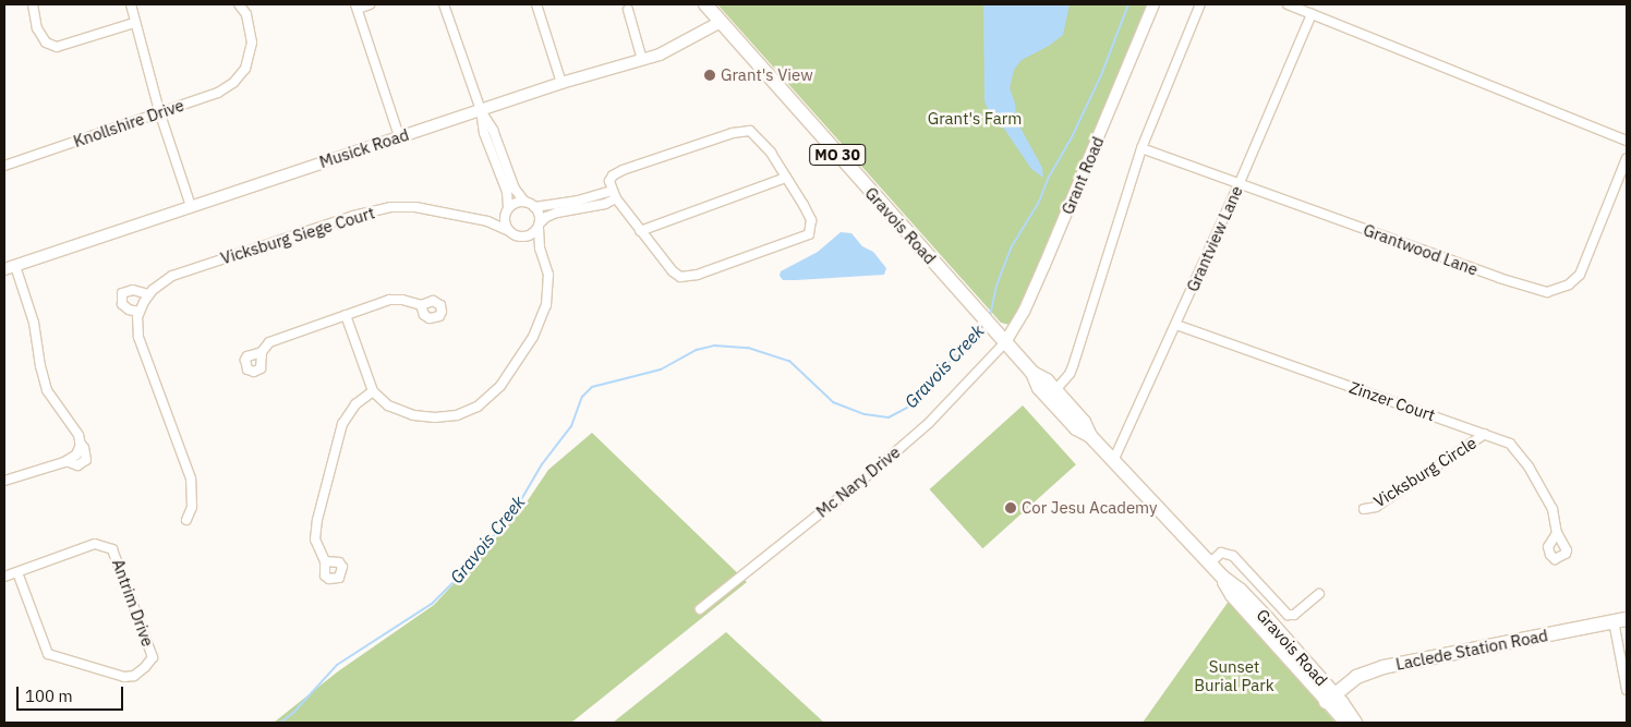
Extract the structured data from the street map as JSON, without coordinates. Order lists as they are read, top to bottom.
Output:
{
  "streets": {
    "main road": ["MO 30", "Gravois Road", "Laclede Station Road"],
    "street": [
      "Knollshire Drive",
      "Musick Road",
      "Grant Road",
      "Vicksburg Siege Court",
      "Grantview Lane",
      "Grantwood Lane",
      "Zinzer Court",
      "Vicksburg Circle",
      "Mc Nary Drive",
      "Antrim Drive"
    ]
  },
  "crossings": [
    ["Musick Road", "Gravois Road"],
    ["Grant Road", "Gravois Road"],
    ["Grant Road", "Mc Nary Drive"],
    ["Gravois Road", "Grantview Lane"],
    ["Gravois Road", "Mc Nary Drive"],
    ["Gravois Road", "Laclede Station Road"],
    ["Grantview Lane", "Grantwood Lane"],
    ["Grantview Lane", "Zinzer Court"],
    ["Zinzer Court", "Vicksburg Circle"]
  ],
  "water": ["Gravois Creek"],
  "parks": ["Grant's Farm", "Sunset Burial Park"],
  "places": ["Grant's View", "Cor Jesu Academy"],
  "scale_bar": "100 m"
}
